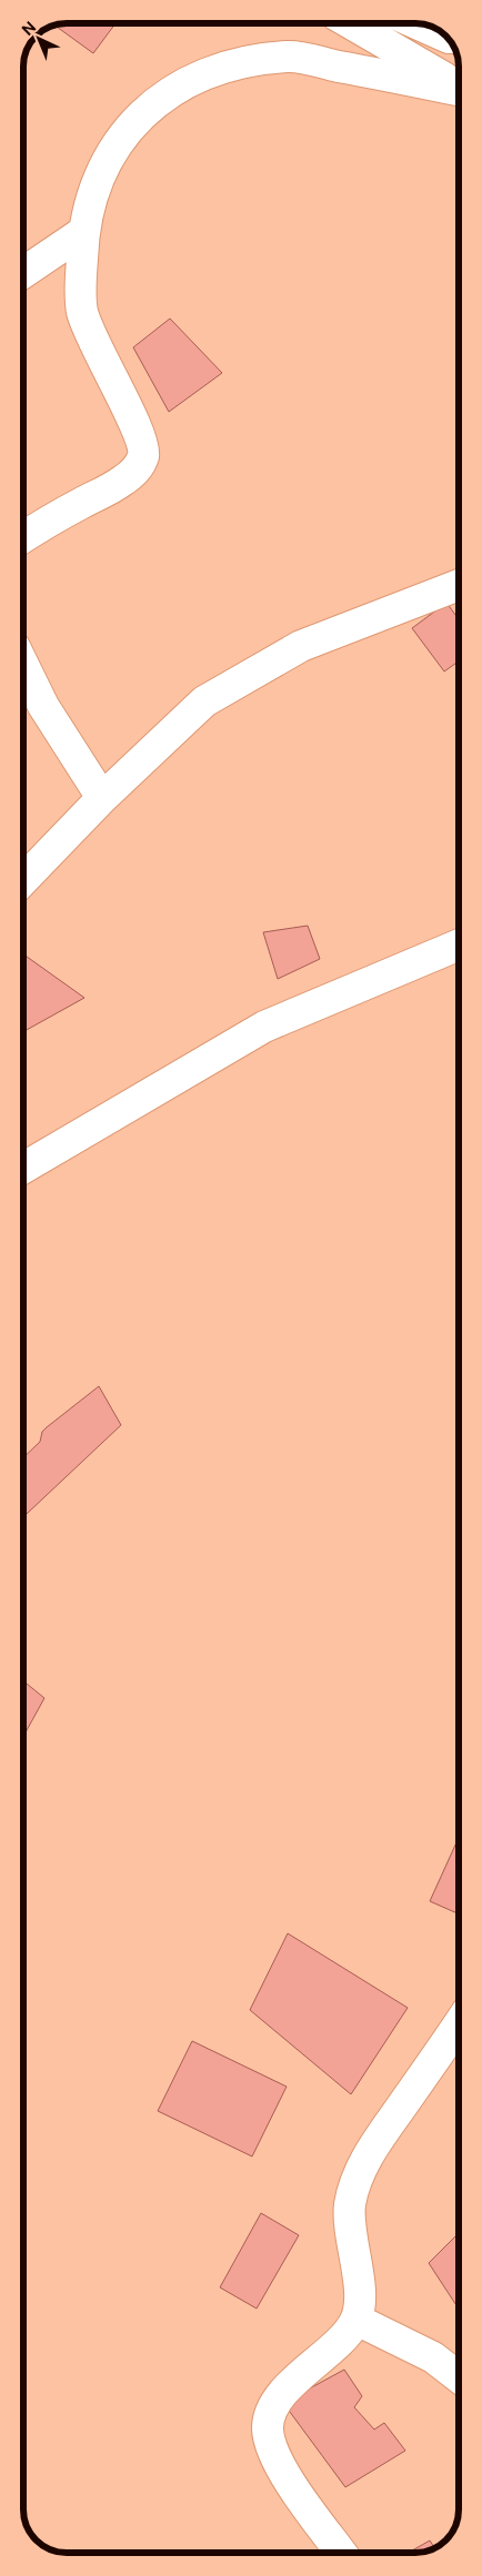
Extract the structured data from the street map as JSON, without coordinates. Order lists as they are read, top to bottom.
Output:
{
  "north": "top left"
}
